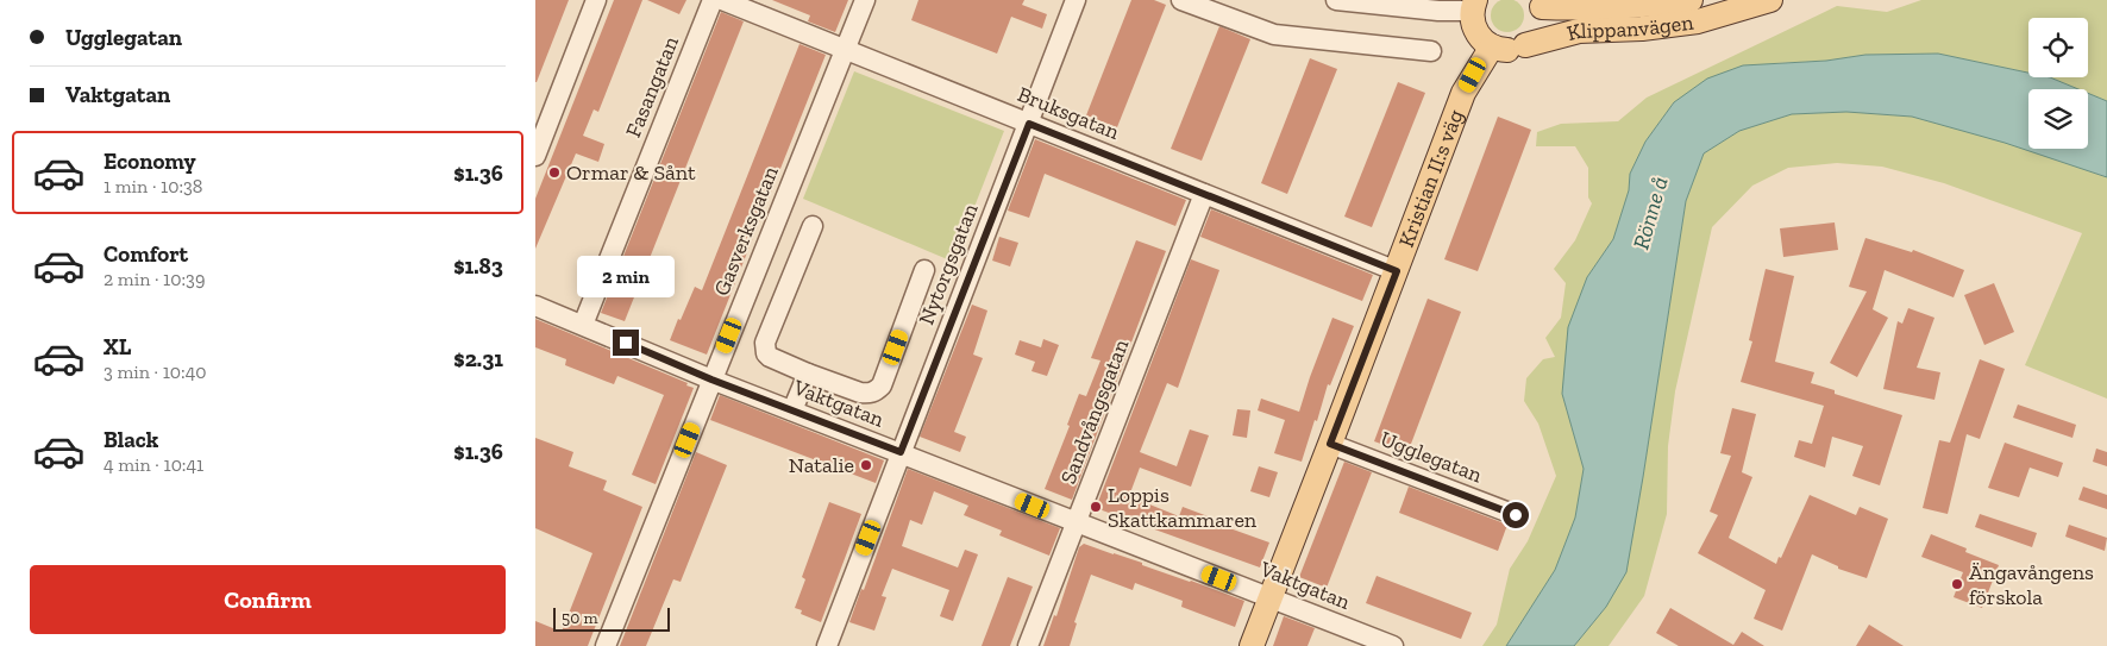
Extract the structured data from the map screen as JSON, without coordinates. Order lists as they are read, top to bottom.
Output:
{
  "streets": {
    "main road": ["Klippanvägen", "Kristian II:s väg"],
    "street": [
      "Fasangatan",
      "Bruksgatan",
      "Gasverksgatan",
      "Nytorgsgatan",
      "Vaktgatan",
      "Sandvångsgatan",
      "Ugglegatan"
    ]
  },
  "crossings": [
    ["Klippanvägen", "Kristian II:s väg"],
    ["Fasangatan", "Vaktgatan"],
    ["Bruksgatan", "Kristian II:s väg"],
    ["Bruksgatan", "Gasverksgatan"],
    ["Bruksgatan", "Nytorgsgatan"],
    ["Bruksgatan", "Sandvångsgatan"],
    ["Kristian II:s väg", "Vaktgatan"],
    ["Kristian II:s väg", "Ugglegatan"],
    ["Gasverksgatan", "Vaktgatan"],
    ["Nytorgsgatan", "Vaktgatan"],
    ["Vaktgatan", "Sandvångsgatan"]
  ],
  "water": ["Rönne å"],
  "places": [
    "Ormar & Sånt",
    "Natalie",
    "Loppis Skattkammaren",
    "Ängavångens förskola"
  ],
  "scale_bar": "50 m",
  "page": {
    "banner": ["Ugglegatan", "Vaktgatan"],
    "list": [
      {
        "name": "Economy",
        "note": "1 min · 10:38",
        "value": "$1.36"
      },
      {
        "name": "Comfort",
        "note": "2 min · 10:39",
        "value": "$1.83"
      },
      {
        "name": "XL",
        "note": "3 min · 10:40",
        "value": "$2.31"
      },
      {
        "name": "Black",
        "note": "4 min · 10:41",
        "value": "$1.36"
      }
    ],
    "bubble": "2 min",
    "buttons": "Confirm",
    "scale": "50 m"
  }
}
